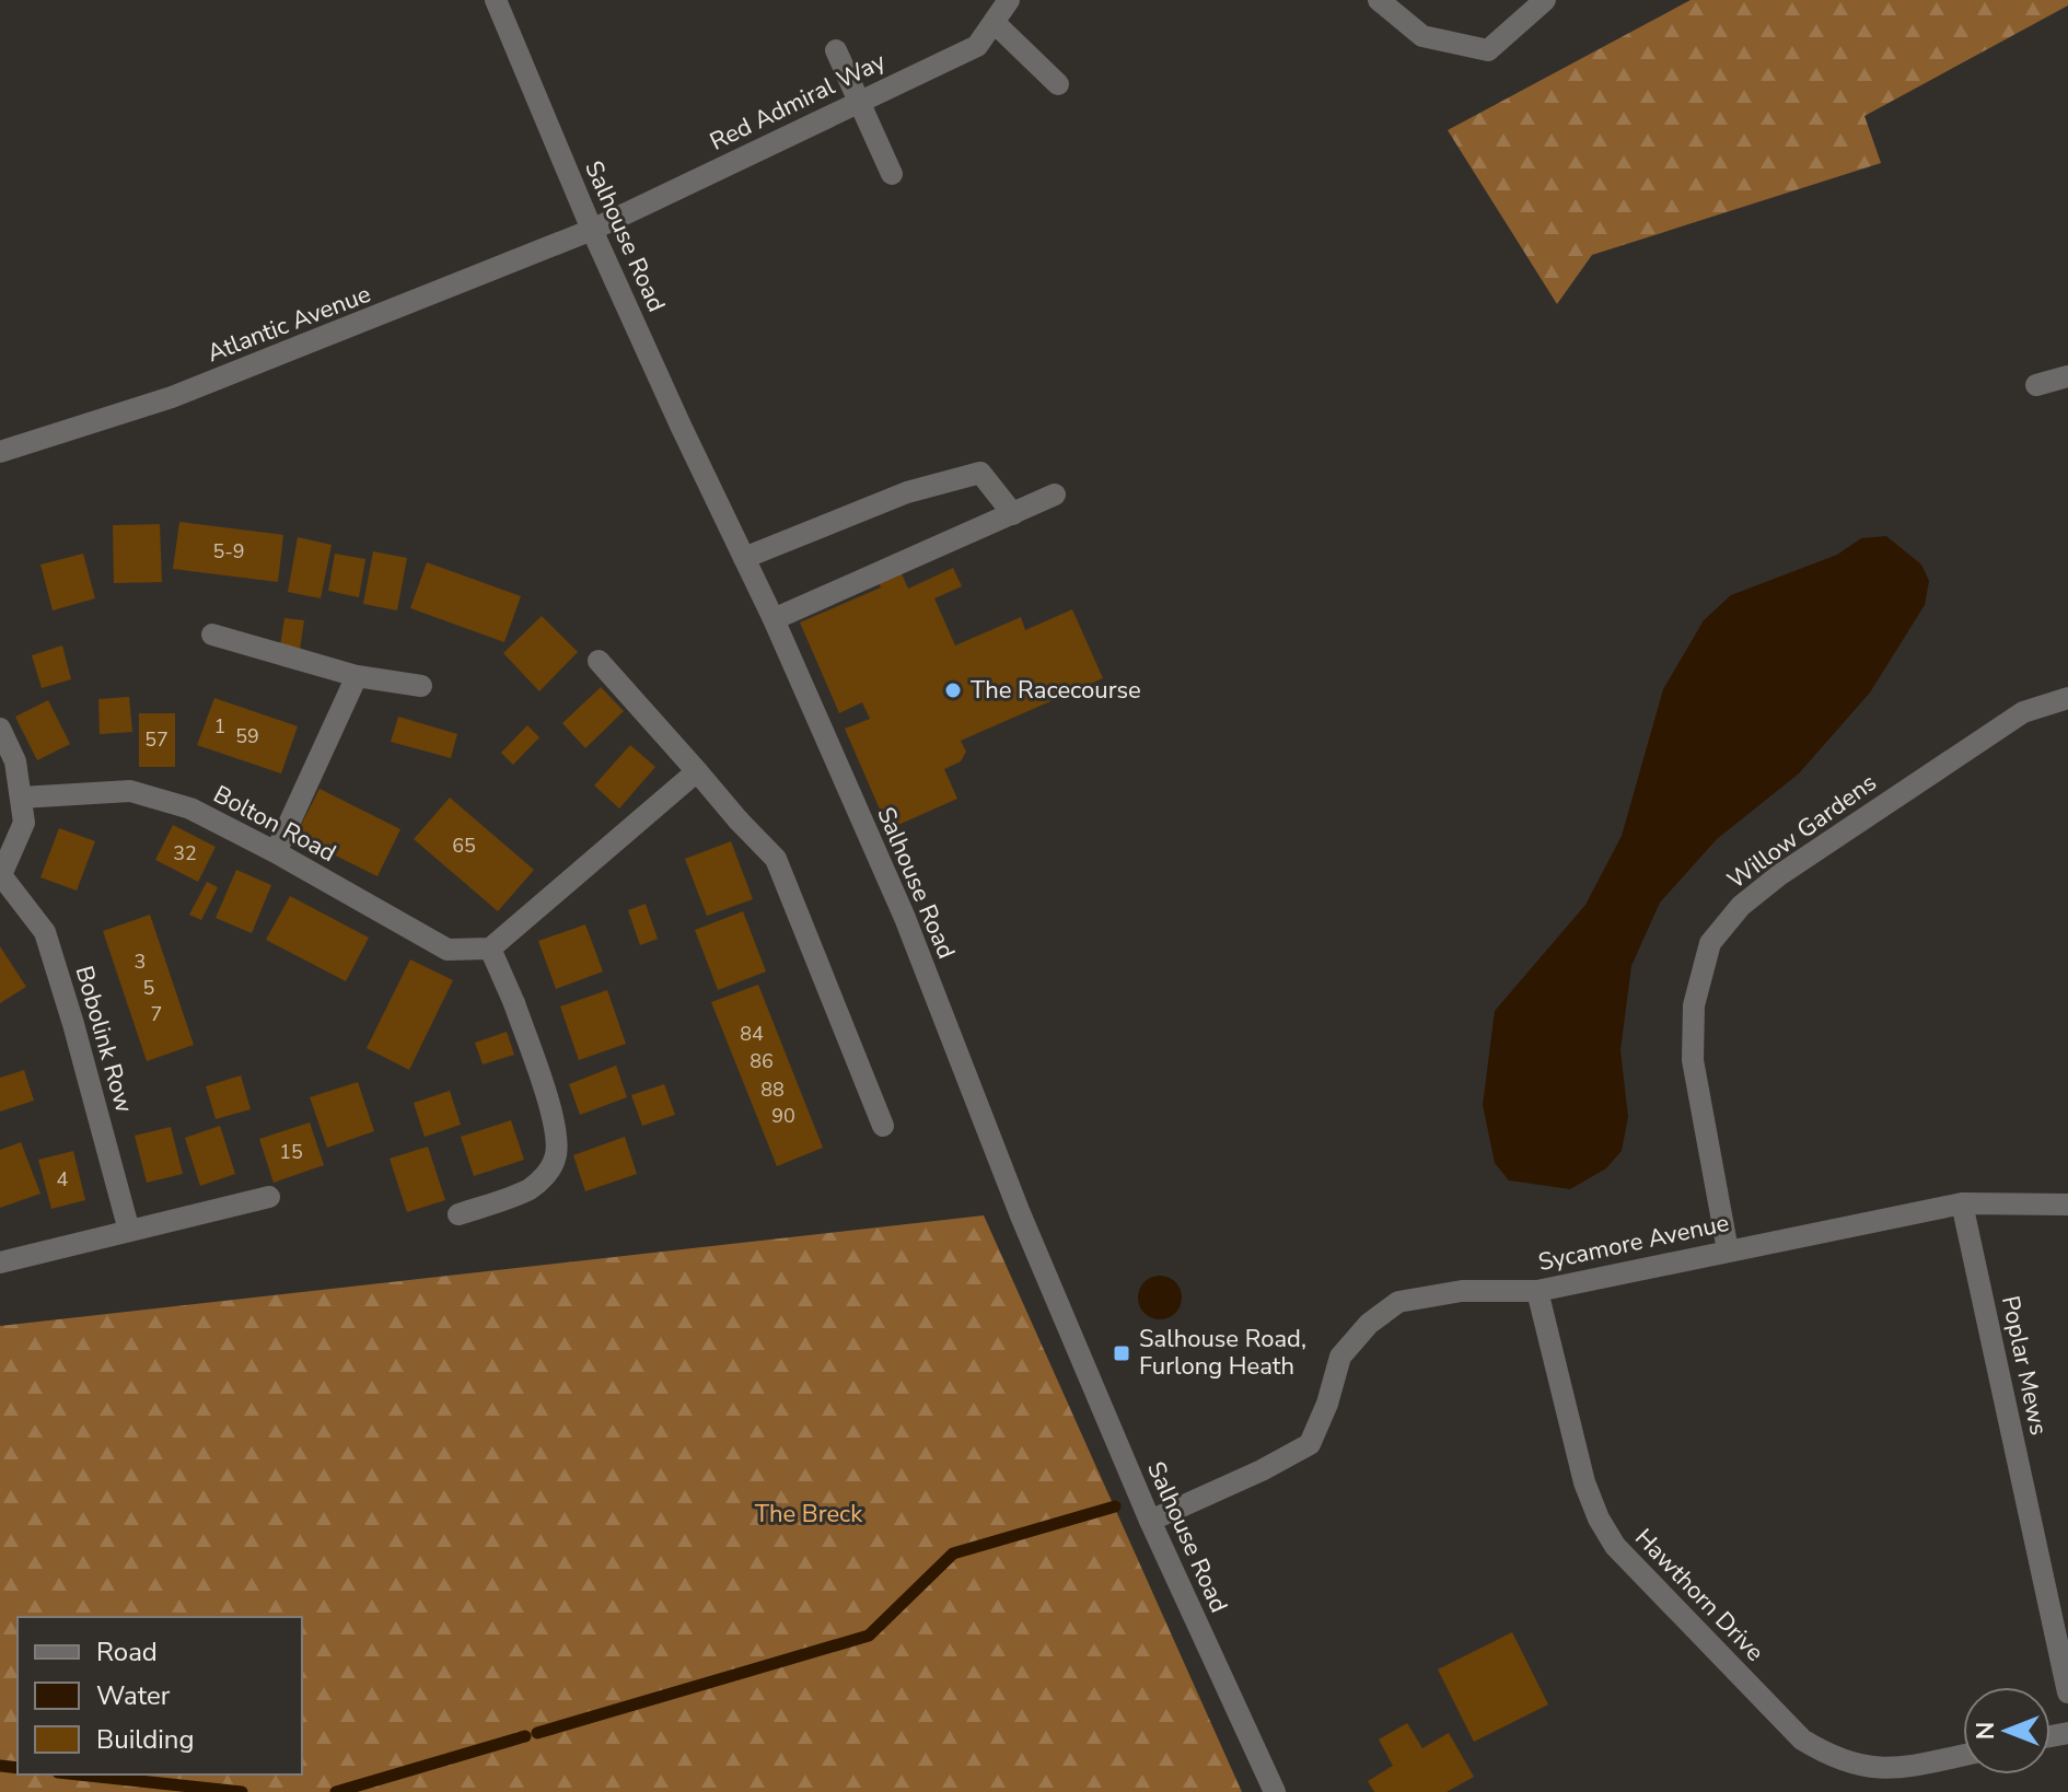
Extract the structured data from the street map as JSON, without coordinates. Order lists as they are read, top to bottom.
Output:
{
  "streets": {
    "street": [
      "Red Admiral Way",
      "Salhouse Road",
      "Atlantic Avenue",
      "Bolton Road",
      "Willow Gardens",
      "Bobolink Row",
      "Sycamore Avenue",
      "Poplar Mews",
      "Hawthorn Drive"
    ]
  },
  "crossings": [
    ["Red Admiral Way", "Salhouse Road"],
    ["Red Admiral Way", "Atlantic Avenue"],
    ["Salhouse Road", "Atlantic Avenue"],
    ["Salhouse Road", "Sycamore Avenue"],
    ["Willow Gardens", "Sycamore Avenue"],
    ["Sycamore Avenue", "Poplar Mews"],
    ["Sycamore Avenue", "Hawthorn Drive"]
  ],
  "parks": ["The Breck"],
  "places": {
    "other": ["The Racecourse"],
    "transit": ["Salhouse Road, Furlong Heath"]
  },
  "house_numbers": [
    "5-9",
    "1",
    "59",
    "57",
    "65",
    "32",
    "3",
    "5",
    "7",
    "84",
    "86",
    "88",
    "90",
    "15",
    "4"
  ],
  "legend": ["Road", "Water", "Building"],
  "north": "left"
}
